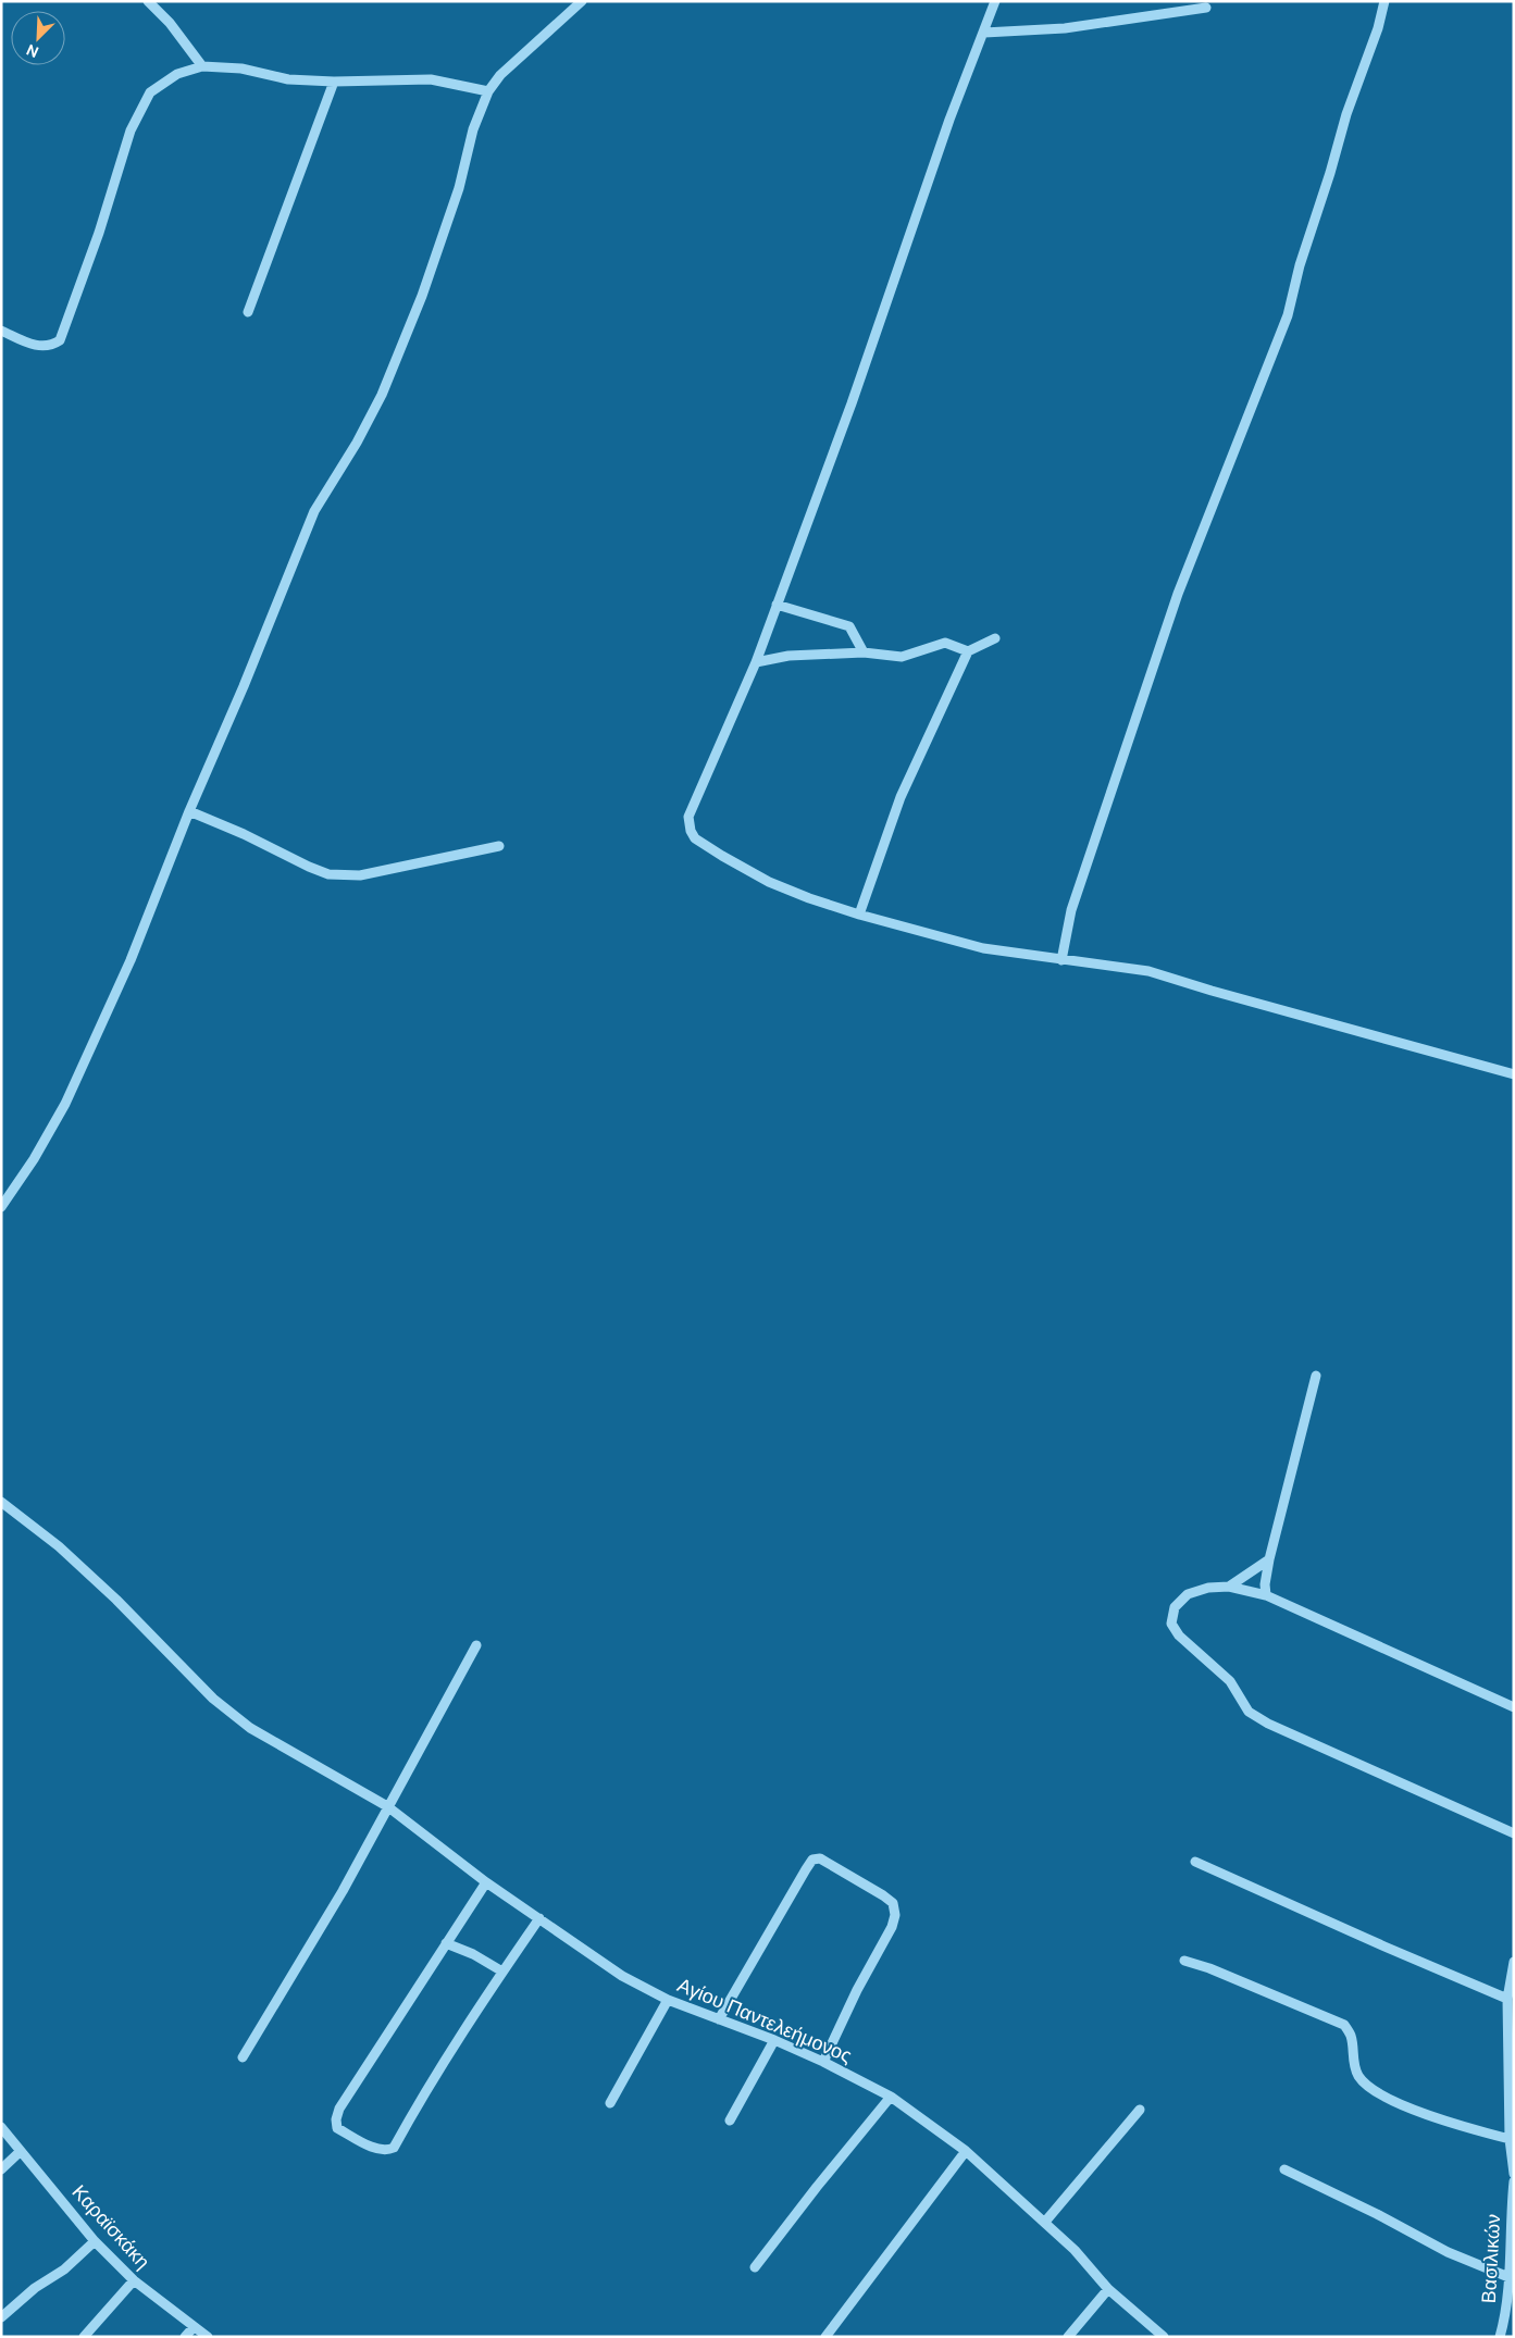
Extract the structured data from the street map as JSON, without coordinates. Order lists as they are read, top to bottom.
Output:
{
  "streets": {
    "street": ["Αγίου Παντελεήμονος", "Καραϊσκάκη", "Βασιλικών"]
  },
  "north": "bottom left"
}
